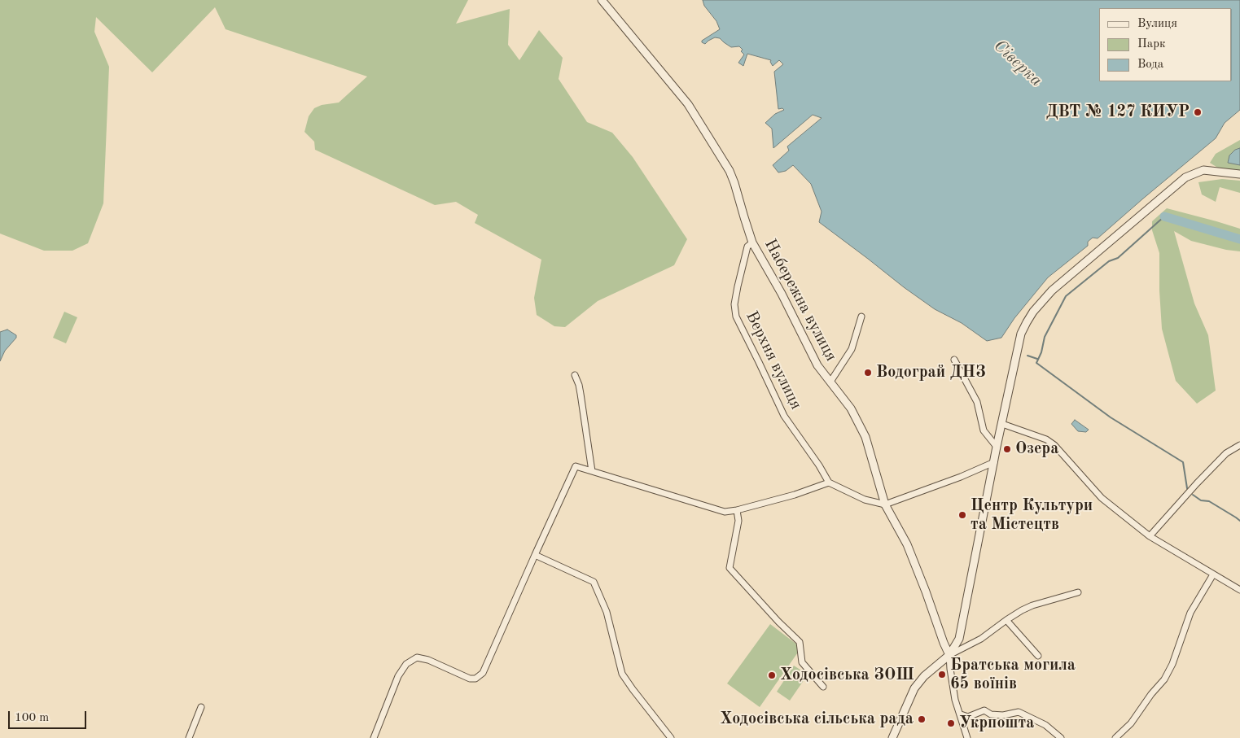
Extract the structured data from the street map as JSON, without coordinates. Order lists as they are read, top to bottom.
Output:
{
  "streets": {
    "street": ["Набережна вулиця", "Верхня вулиця"]
  },
  "crossings": [
    ["Набережна вулиця", "Верхня вулиця"]
  ],
  "water": ["Сіверка"],
  "places": [
    "ДВТ № 127 КИУР",
    "Водограй ДНЗ",
    "Озера",
    "Центр Культури та Містецтв",
    "Братська могила 65 воїнів",
    "Ходосівська ЗОШ",
    "Ходосівська сільська рада",
    "Укрпошта"
  ],
  "legend": ["Вулиця", "Парк", "Вода"],
  "scale_bar": "100 m"
}
